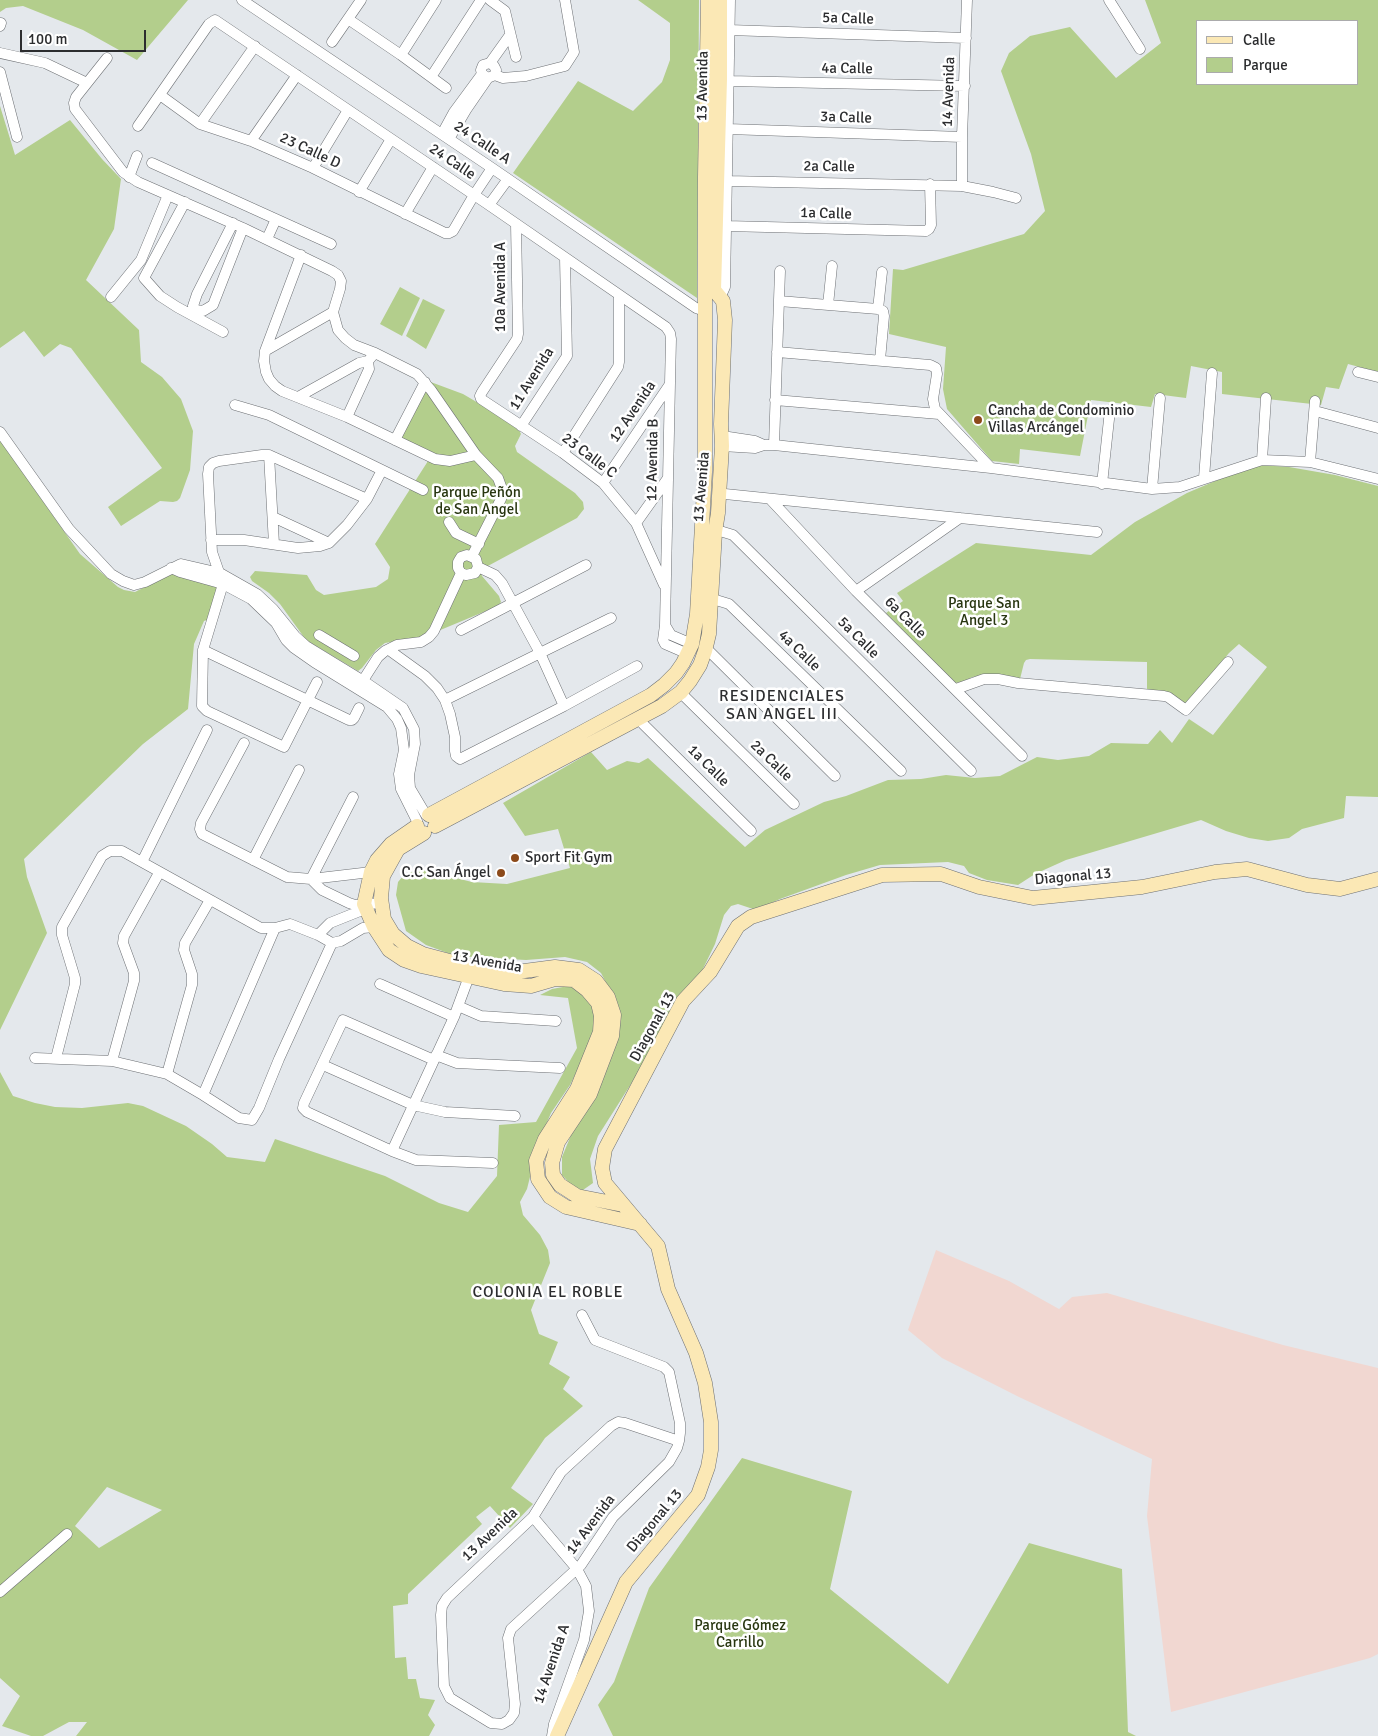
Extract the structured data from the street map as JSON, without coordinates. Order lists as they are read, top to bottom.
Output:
{
  "streets": {
    "street": [
      "5a Calle",
      "4a Calle",
      "13 Avenida",
      "14 Avenida",
      "3a Calle",
      "24 Calle A",
      "23 Calle D",
      "24 Calle",
      "2a Calle",
      "1a Calle",
      "10a Avenida A",
      "11 Avenida",
      "12 Avenida",
      "23 Calle C",
      "12 Avenida B",
      "6a Calle",
      "Diagonal 13",
      "14 Avenida A"
    ]
  },
  "crossings": [
    ["5a Calle", "13 Avenida"],
    ["5a Calle", "14 Avenida"],
    ["4a Calle", "14 Avenida"],
    ["13 Avenida", "14 Avenida"],
    ["13 Avenida", "24 Calle A"],
    ["13 Avenida", "12 Avenida B"],
    ["13 Avenida", "Diagonal 13"],
    ["14 Avenida", "3a Calle"],
    ["14 Avenida", "2a Calle"],
    ["14 Avenida", "14 Avenida A"],
    ["23 Calle D", "24 Calle"],
    ["24 Calle", "10a Avenida A"],
    ["24 Calle", "11 Avenida"],
    ["24 Calle", "12 Avenida B"],
    ["2a Calle", "1a Calle"],
    ["10a Avenida A", "23 Calle C"],
    ["11 Avenida", "23 Calle C"],
    ["12 Avenida", "23 Calle C"],
    ["12 Avenida", "12 Avenida B"],
    ["23 Calle C", "12 Avenida B"]
  ],
  "districts": ["RESIDENCIALES SAN ANGEL III", "COLONIA EL ROBLE"],
  "parks": ["Parque Peñón de San Angel", "Parque San Angel 3", "Parque Gómez Carrillo"],
  "places": ["Cancha de Condominio Villas Arcángel", "Sport Fit Gym", "C.C San Ángel"],
  "legend": ["Calle", "Parque"],
  "scale_bar": "100 m"
}
